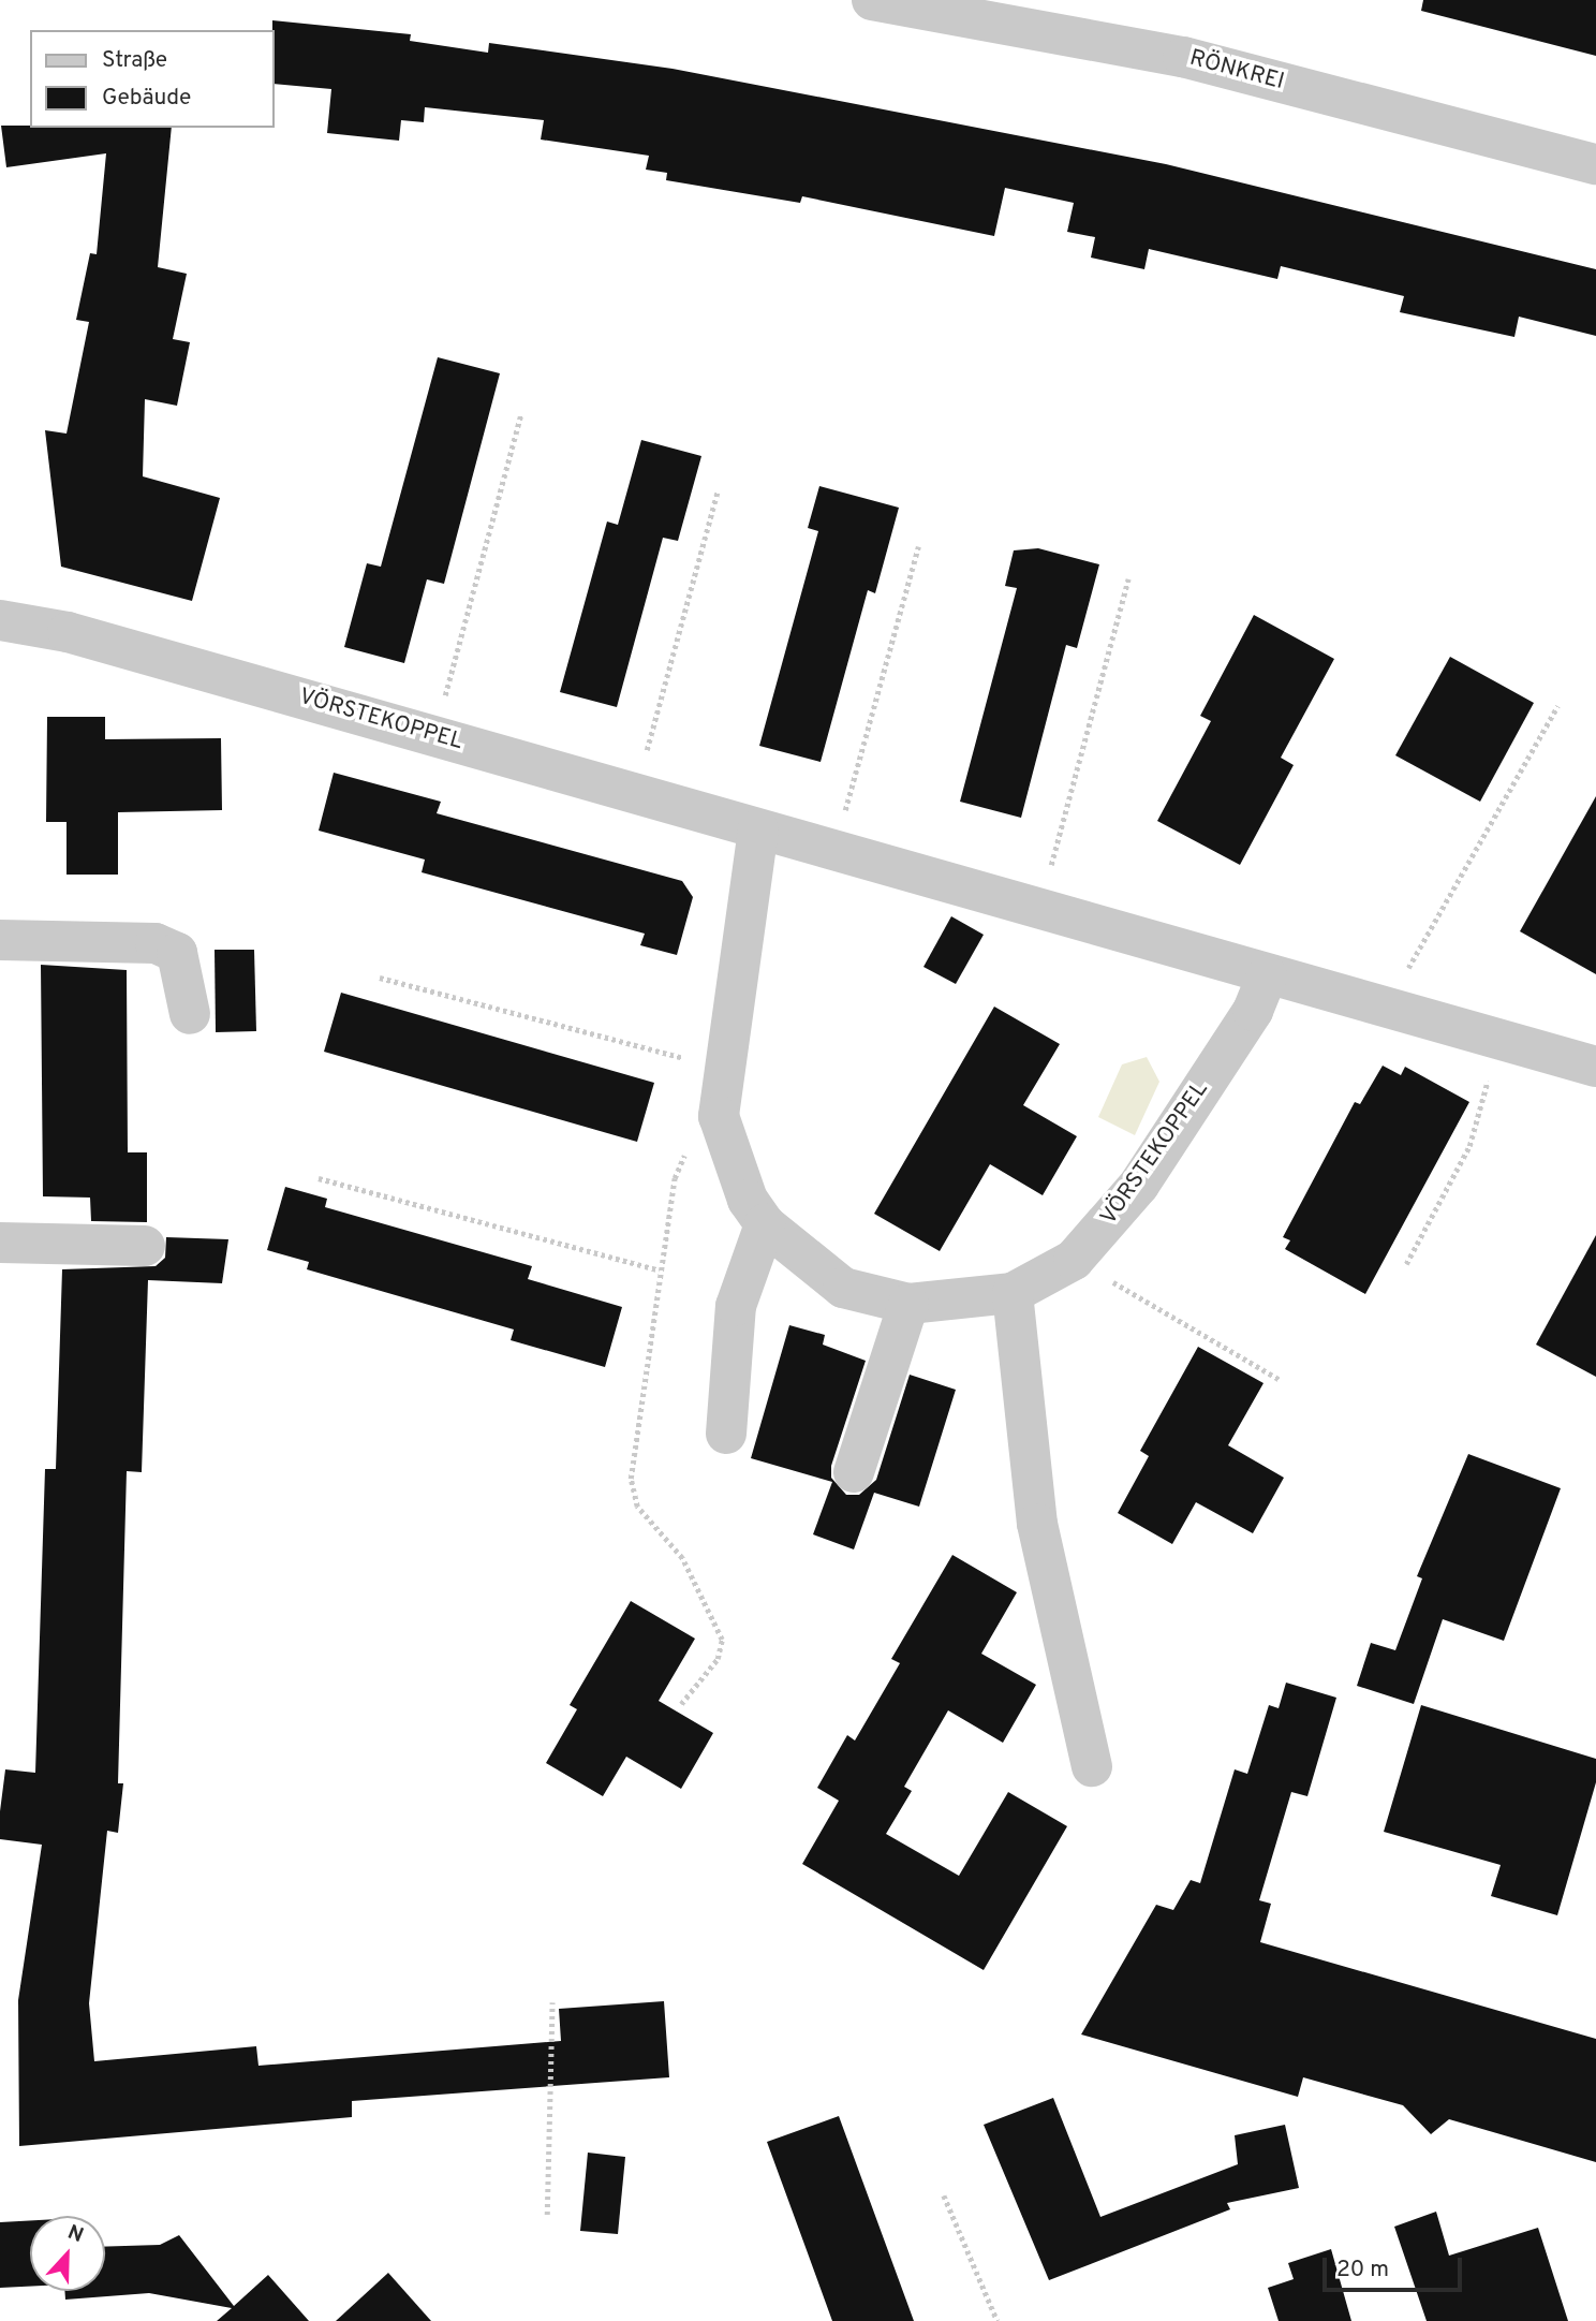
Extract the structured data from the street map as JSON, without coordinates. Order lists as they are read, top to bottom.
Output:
{
  "streets": {
    "street": ["RÖNKREI", "VÖRSTEKOPPEL"]
  },
  "legend": ["Straße", "Gebäude"],
  "scale_bar": "20 m",
  "north": "top"
}
